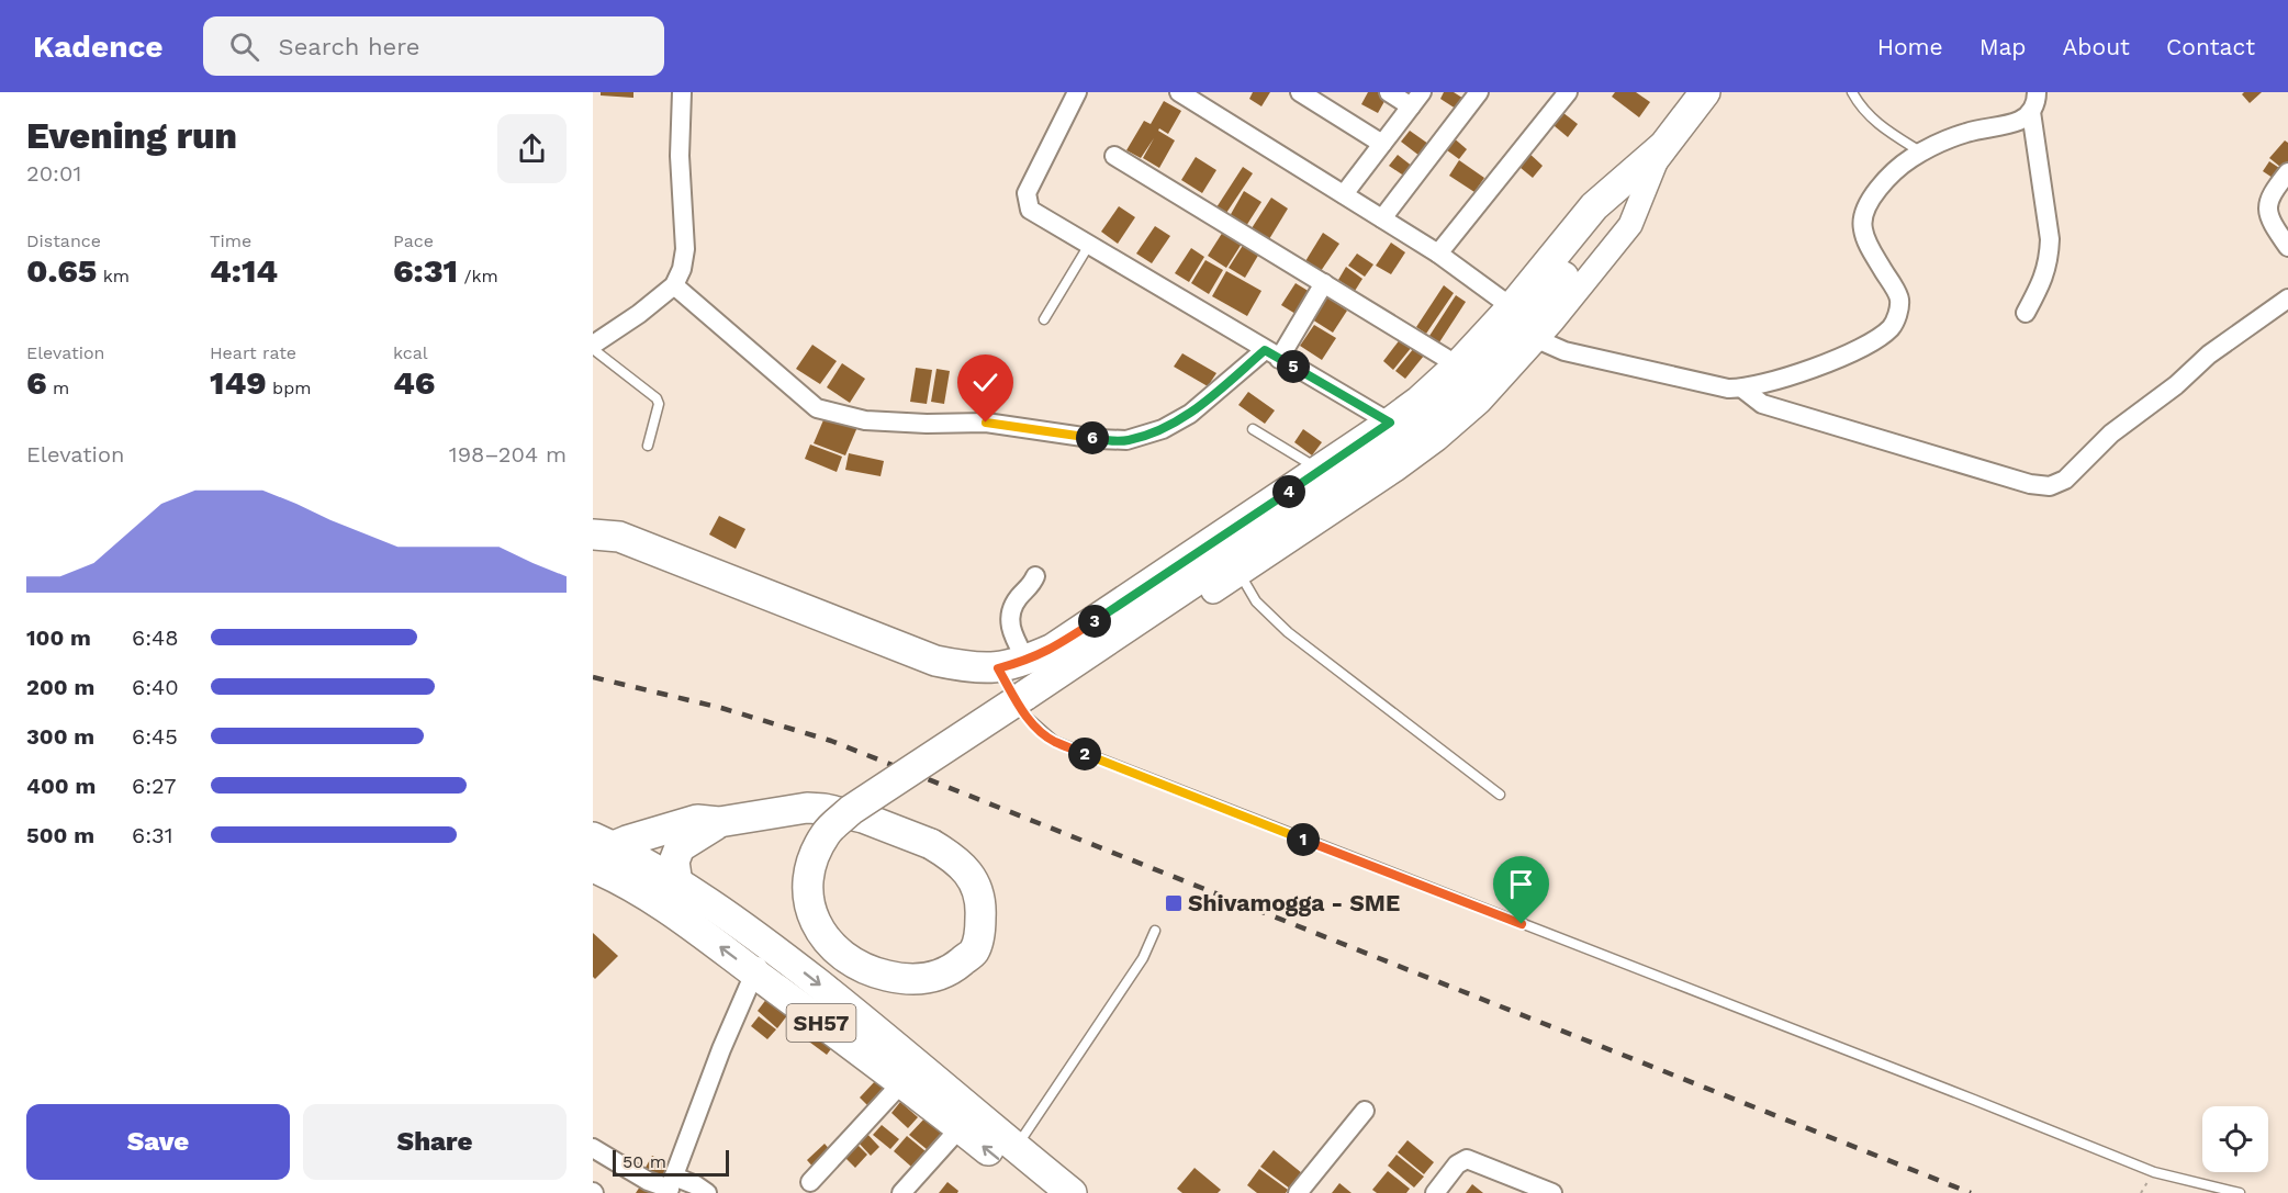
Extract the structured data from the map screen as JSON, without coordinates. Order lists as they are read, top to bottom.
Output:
{
  "streets": {
    "main road": ["SH57"]
  },
  "places": {
    "transit": ["Shivamogga - SME"]
  },
  "scale_bar": "50 m",
  "page": {
    "header": "Kadence",
    "search": "Search here",
    "nav": [
      "Home",
      "Map",
      "About",
      "Contact"
    ],
    "heading": ["Evening run", "20:01"],
    "stats": [
      ["Distance", "0.65 km"],
      ["Time", "4:14"],
      ["Pace", "6:31 /km"],
      ["Elevation", "6 m"],
      ["Heart rate", "149 bpm"],
      ["kcal", "46"]
    ],
    "pins": [
      "5",
      "6",
      "4",
      "3",
      "2",
      "1"
    ],
    "chart": ["Elevation", "198–204 m"],
    "list": [
      {
        "name": "100 m",
        "note": "6:48"
      },
      {
        "name": "200 m",
        "note": "6:40"
      },
      {
        "name": "300 m",
        "note": "6:45"
      },
      {
        "name": "400 m",
        "note": "6:27"
      },
      {
        "name": "500 m",
        "note": "6:31"
      }
    ],
    "buttons": ["Save", "Share"],
    "scale": "50 m"
  }
}
